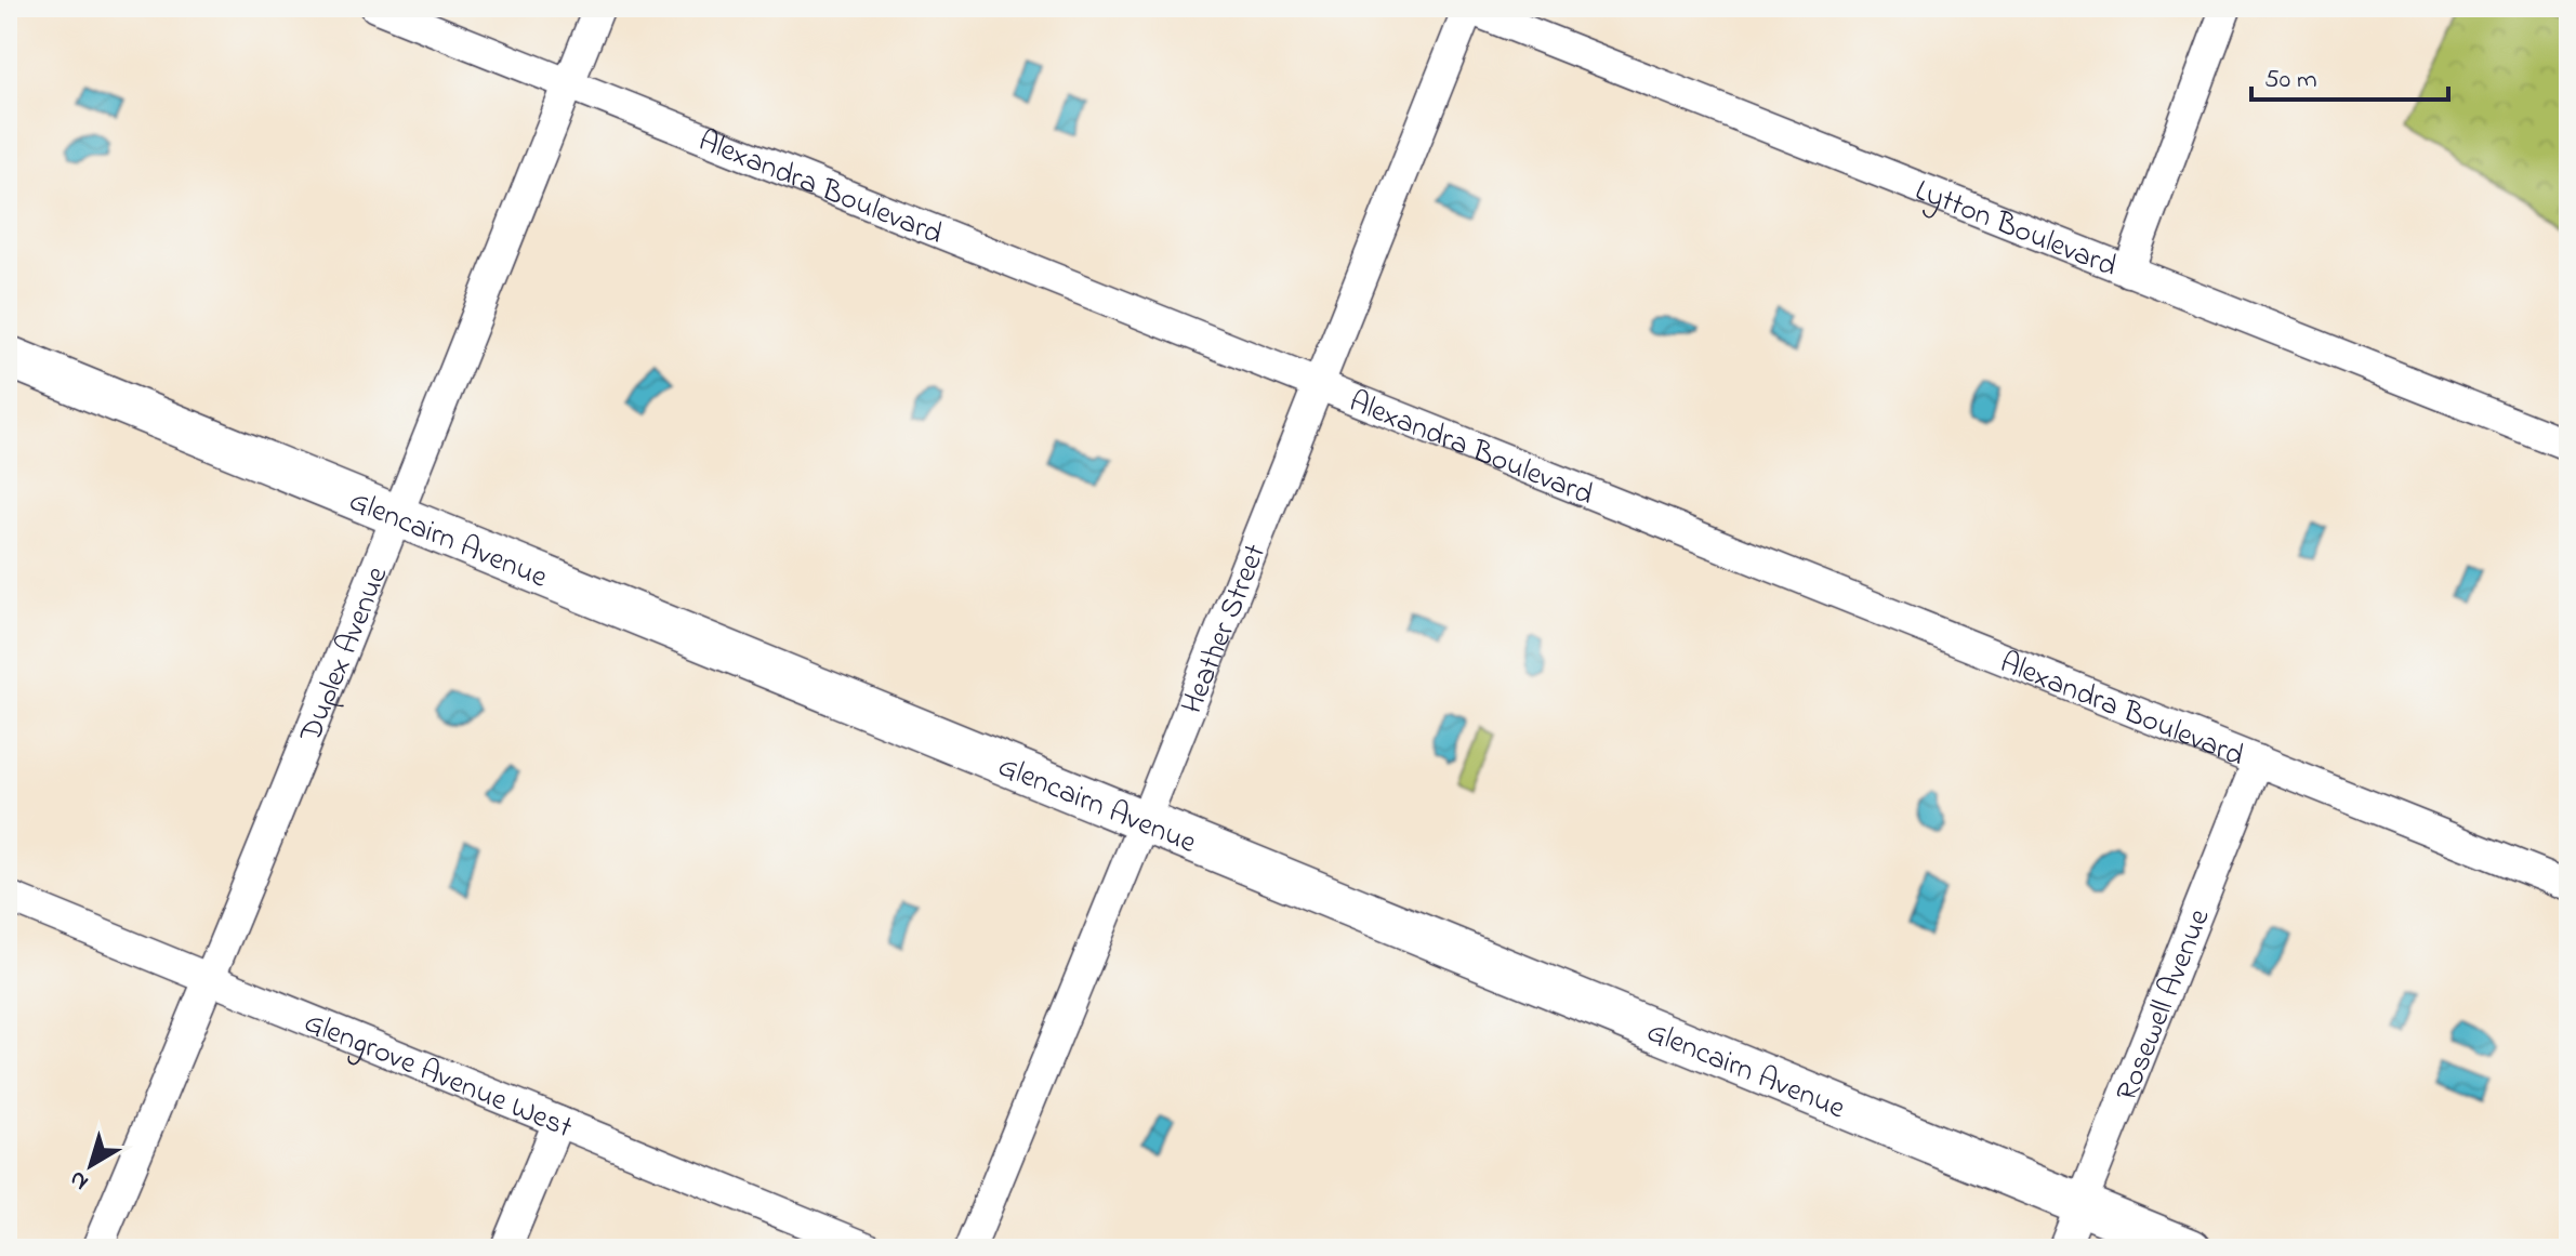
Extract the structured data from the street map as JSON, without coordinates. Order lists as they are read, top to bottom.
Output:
{
  "streets": {
    "street": [
      "Alexandra Boulevard",
      "Lytton Boulevard",
      "Glencairn Avenue",
      "Heather Street",
      "Duplex Avenue",
      "Rosewell Avenue",
      "Glengrove Avenue West"
    ]
  },
  "crossings": [
    ["Alexandra Boulevard", "Heather Street"],
    ["Alexandra Boulevard", "Duplex Avenue"],
    ["Alexandra Boulevard", "Rosewell Avenue"],
    ["Lytton Boulevard", "Heather Street"],
    ["Glencairn Avenue", "Heather Street"],
    ["Glencairn Avenue", "Duplex Avenue"],
    ["Glencairn Avenue", "Rosewell Avenue"],
    ["Duplex Avenue", "Glengrove Avenue West"]
  ],
  "scale_bar": "50 m",
  "north": "bottom left"
}
